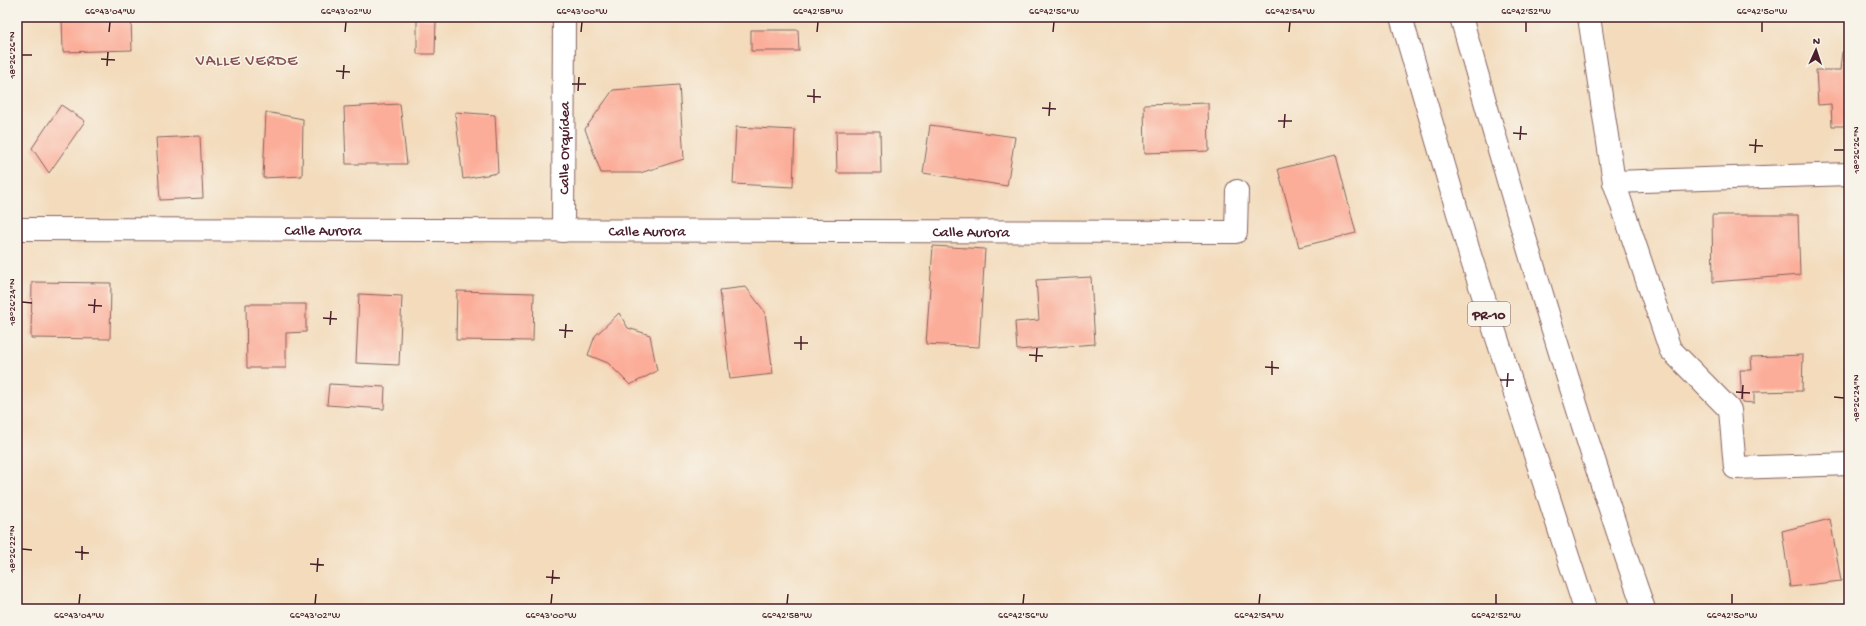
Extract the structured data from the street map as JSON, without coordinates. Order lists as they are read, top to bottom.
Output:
{
  "streets": {
    "main road": ["Calle Orquídea", "Calle Aurora", "PR-10"]
  },
  "crossings": [
    ["Calle Orquídea", "Calle Aurora"]
  ],
  "districts": ["VALLE VERDE"],
  "north": "top",
  "coordinates": [
    "66°43'04\"W",
    "66°43'02\"W",
    "66°43'00\"W",
    "66°42'58\"W",
    "66°42'56\"W",
    "66°42'54\"W",
    "66°42'52\"W",
    "66°42'50\"W",
    "18°26'26\"N",
    "18°26'24\"N",
    "18°26'22\"N"
  ]
}
